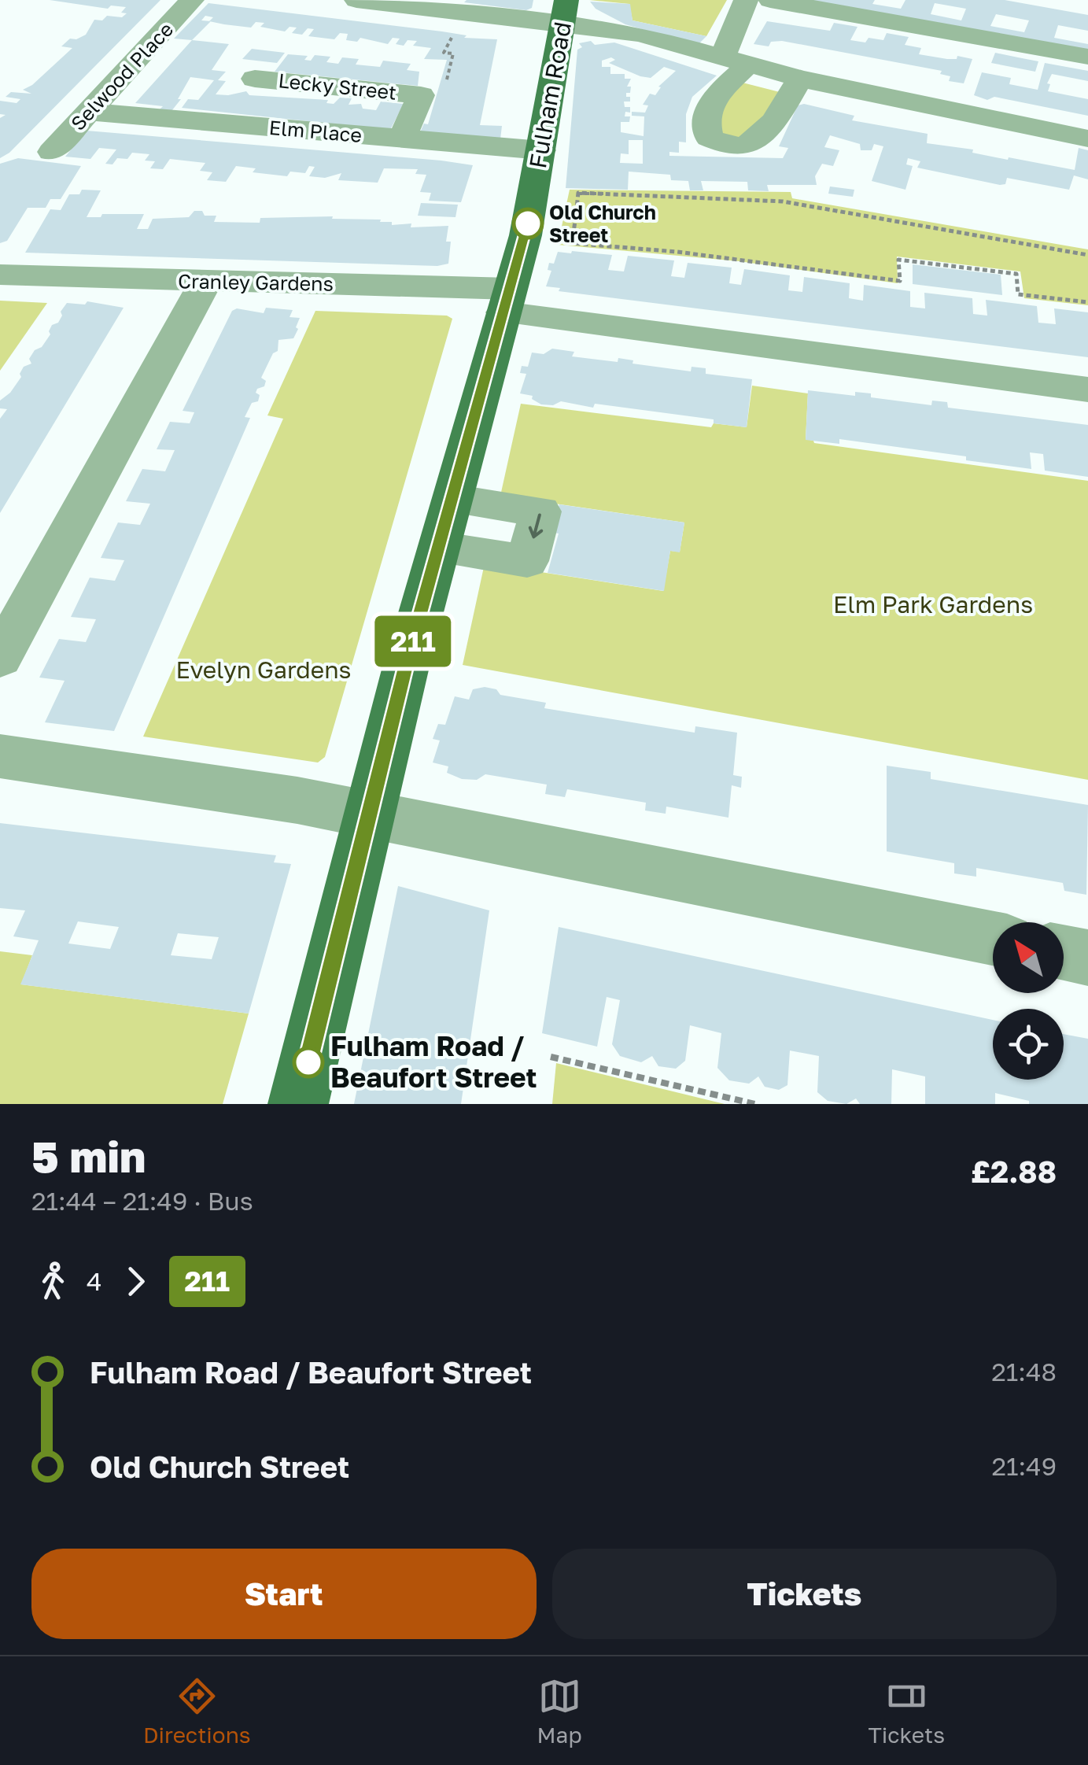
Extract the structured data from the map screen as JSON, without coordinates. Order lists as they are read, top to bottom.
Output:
{
  "streets": {
    "main road": ["Fulham Road"],
    "street": [
      "Selwood Place",
      "Lecky Street",
      "Elm Place",
      "Cranley Gardens"
    ]
  },
  "crossings": [
    ["Selwood Place", "Elm Place"],
    ["Lecky Street", "Elm Place"],
    ["Fulham Road", "Elm Place"],
    ["Fulham Road", "Cranley Gardens"]
  ],
  "parks": ["Elm Park Gardens", "Evelyn Gardens"],
  "places": ["Old Church Street", "Fulham Road / Beaufort Street"],
  "lines": ["bus line 211"],
  "north": "top left",
  "page": {
    "on_map": "211",
    "heading": ["5 min", "21:44 – 21:49 · Bus", "£2.88"],
    "legs": ["4", "211"],
    "list": [
      {
        "name": "Fulham Road / Beaufort Street",
        "value": "21:48"
      },
      {
        "name": "Old Church Street",
        "value": "21:49"
      }
    ],
    "buttons": ["Start", "Tickets"],
    "tabs": ["Directions", "Map", "Tickets"]
  }
}
